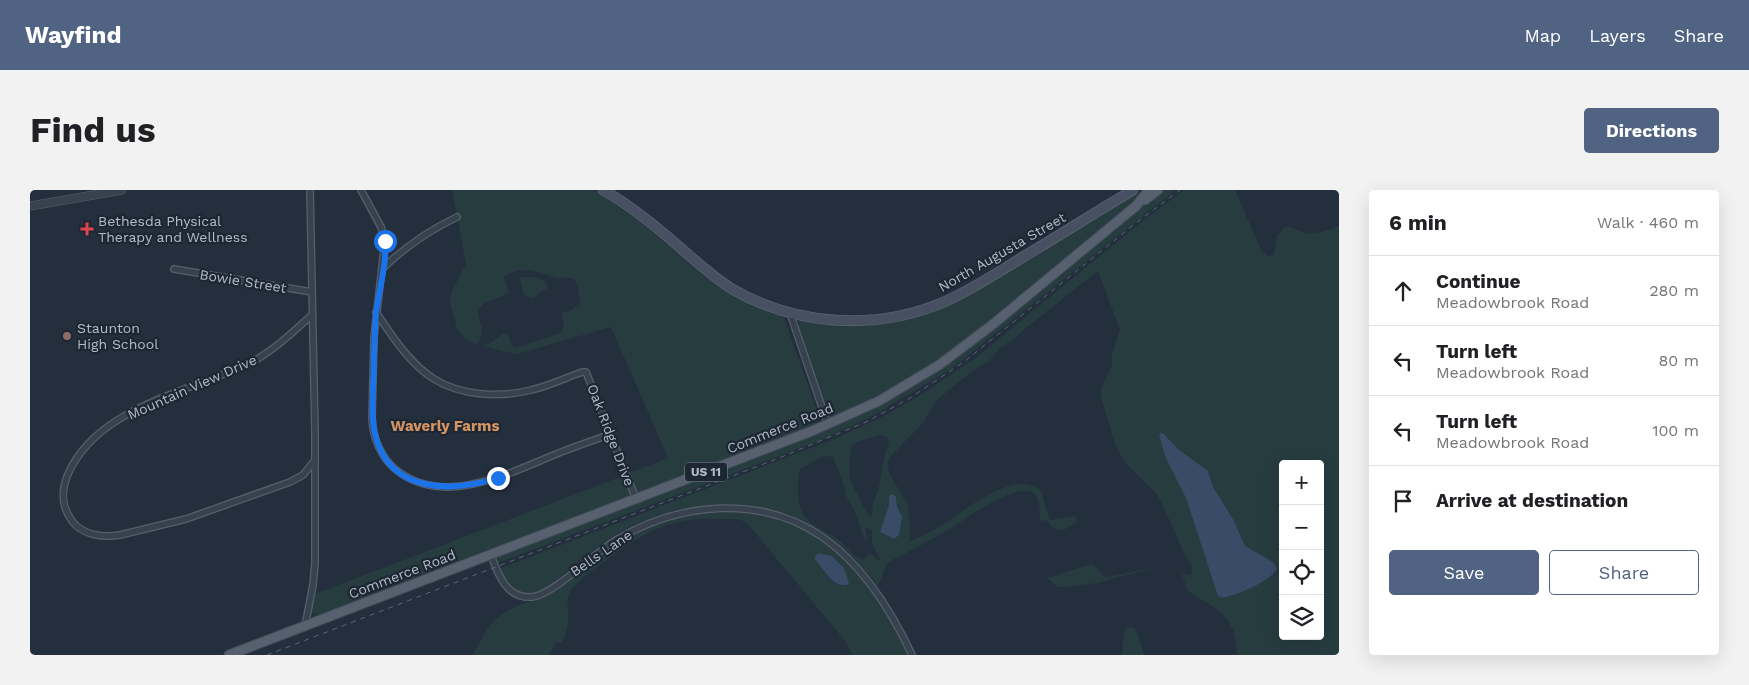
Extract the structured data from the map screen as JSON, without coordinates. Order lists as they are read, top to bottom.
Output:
{
  "streets": {
    "main road": ["North Augusta Street", "Commerce Road", "US 11"],
    "street": [
      "Bowie Street",
      "Mountain View Drive",
      "Oak Ridge Drive",
      "Bells Lane"
    ]
  },
  "crossings": [
    ["Commerce Road", "Oak Ridge Drive"],
    ["Commerce Road", "US 11"],
    ["Commerce Road", "Bells Lane"]
  ],
  "districts": ["Waverly Farms"],
  "places": {
    "health": ["Bethesda Physical Therapy and Wellness"],
    "other": ["Staunton High School"]
  },
  "page": {
    "header": "Wayfind",
    "nav": ["Map", "Layers", "Share"],
    "buttons": [
      "Directions",
      ["Save", "Share"]
    ],
    "title": "Find us",
    "heading": ["6 min", "Walk · 460 m"],
    "list": [
      ["Continue", "Meadowbrook Road", "280 m"],
      ["Turn left", "Meadowbrook Road", "80 m"],
      ["Turn left", "Meadowbrook Road", "100 m"],
      "Arrive at destination"
    ],
    "map_buttons": ["+", "−"]
  }
}
